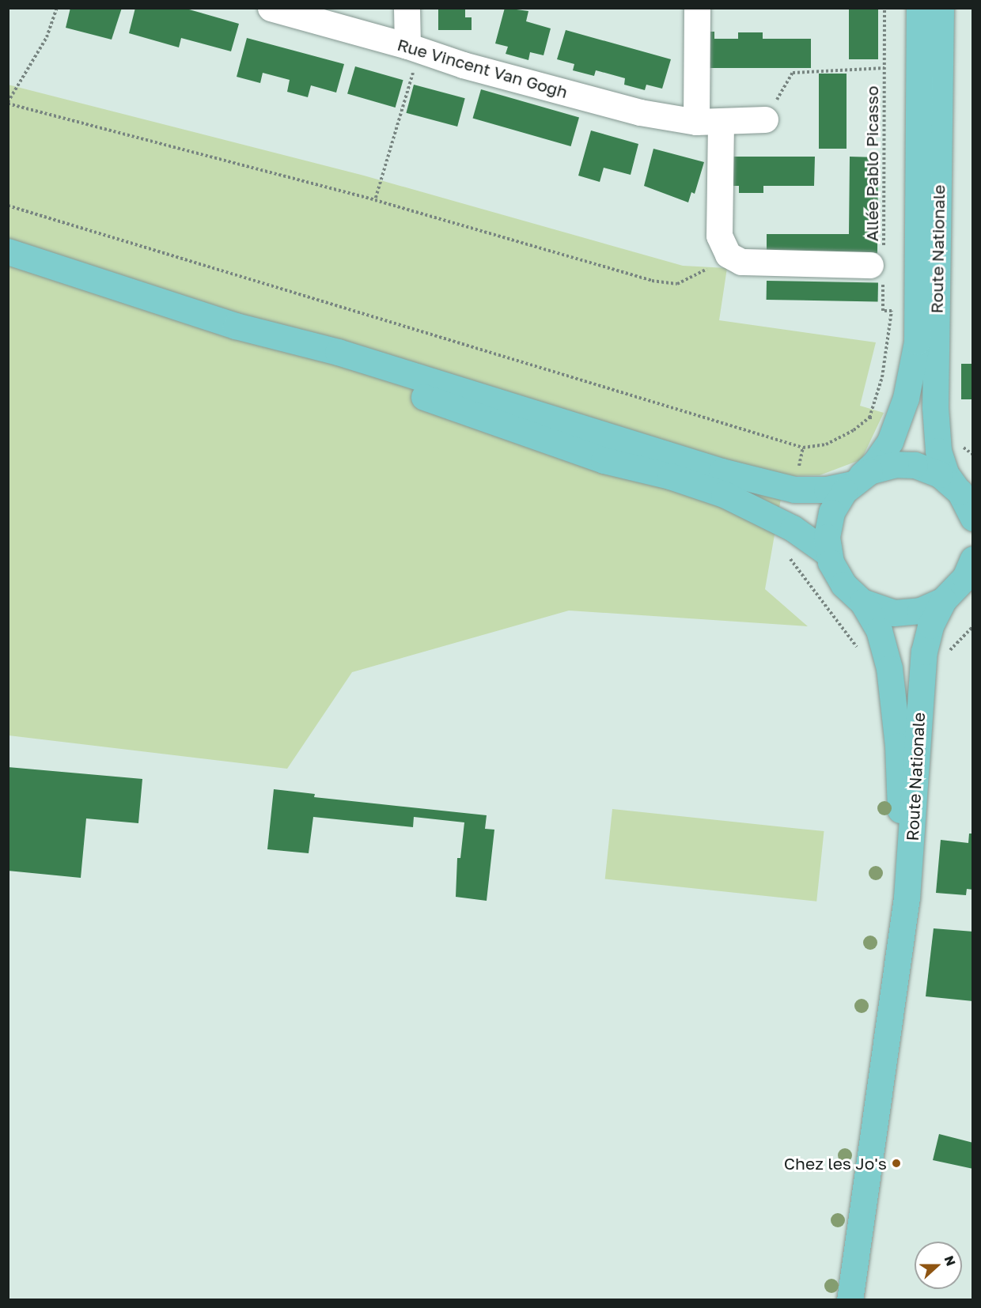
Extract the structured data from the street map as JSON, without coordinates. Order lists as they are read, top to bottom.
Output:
{
  "streets": {
    "main road": ["Route Nationale"],
    "street": ["Rue Vincent Van Gogh"],
    "path": ["Allée Pablo Picasso"]
  },
  "places": ["Chez les Jo's"],
  "north": "right"
}
